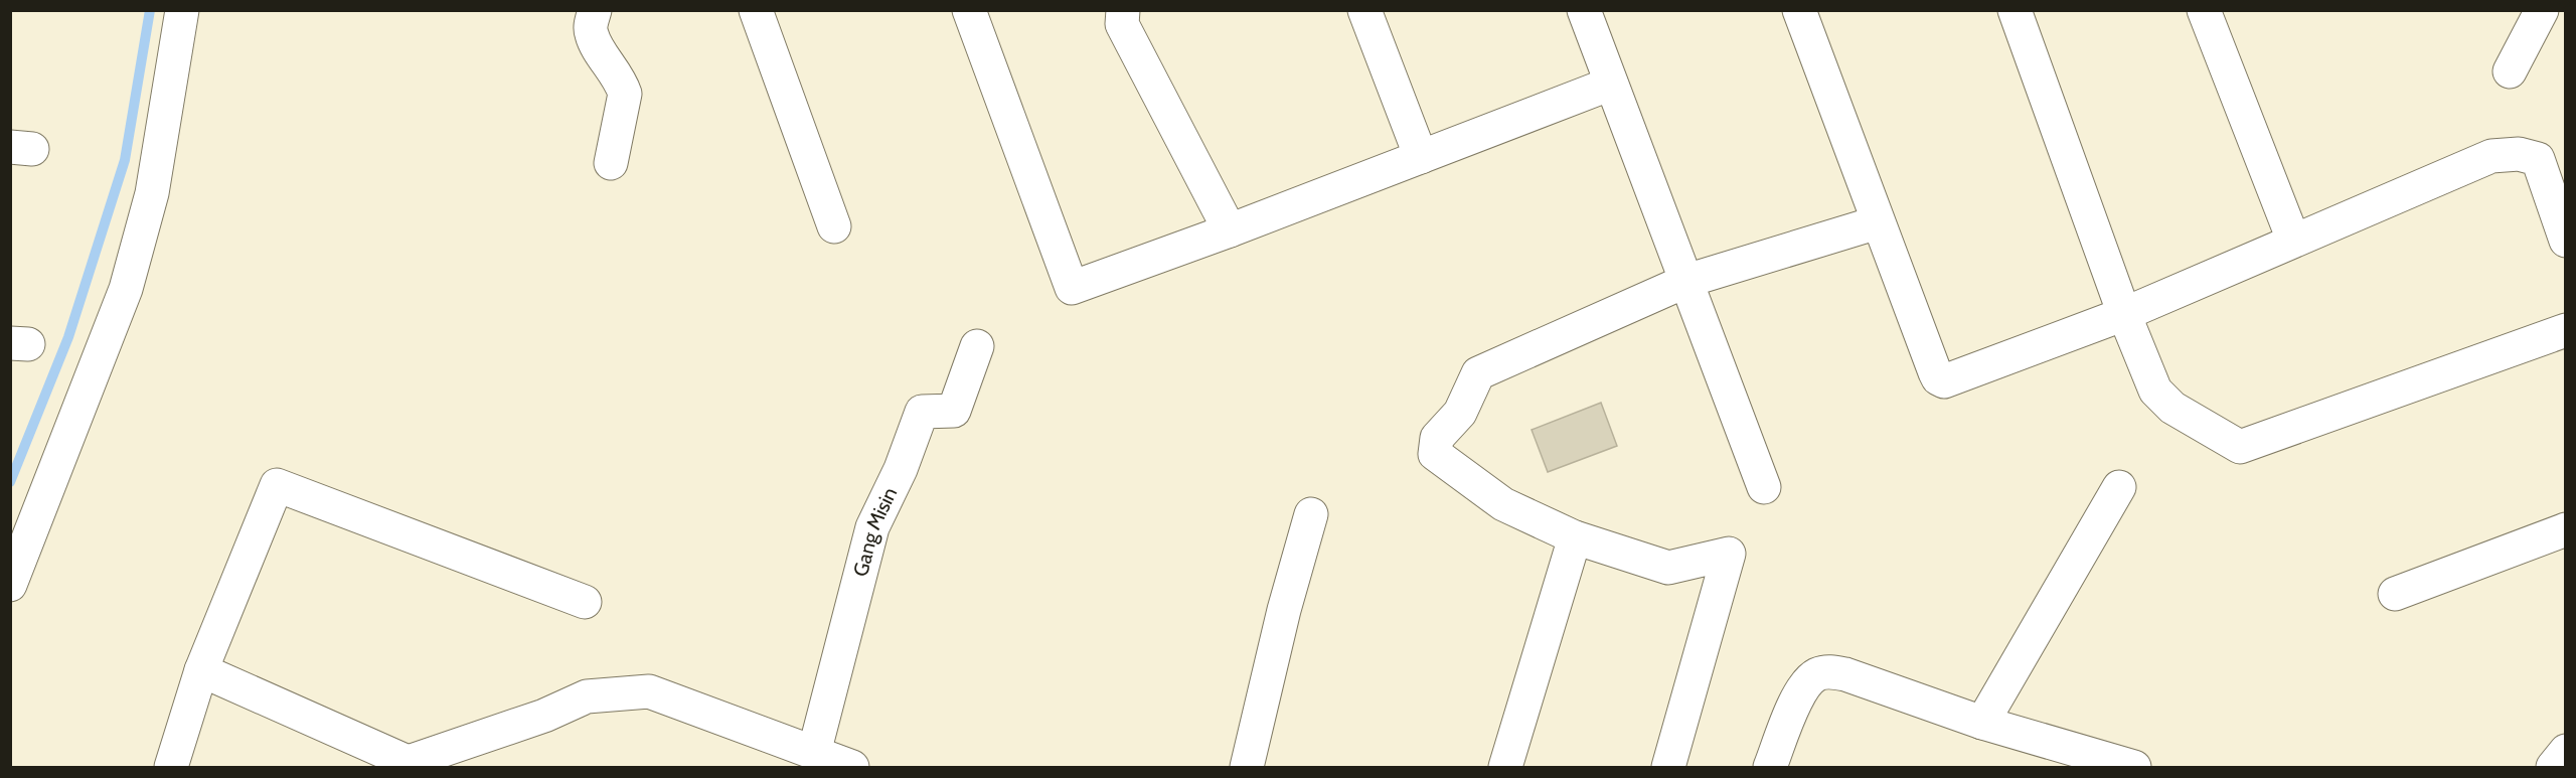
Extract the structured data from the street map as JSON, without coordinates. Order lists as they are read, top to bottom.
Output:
{
  "streets": {
    "street": ["Gang Misin"]
  }
}
